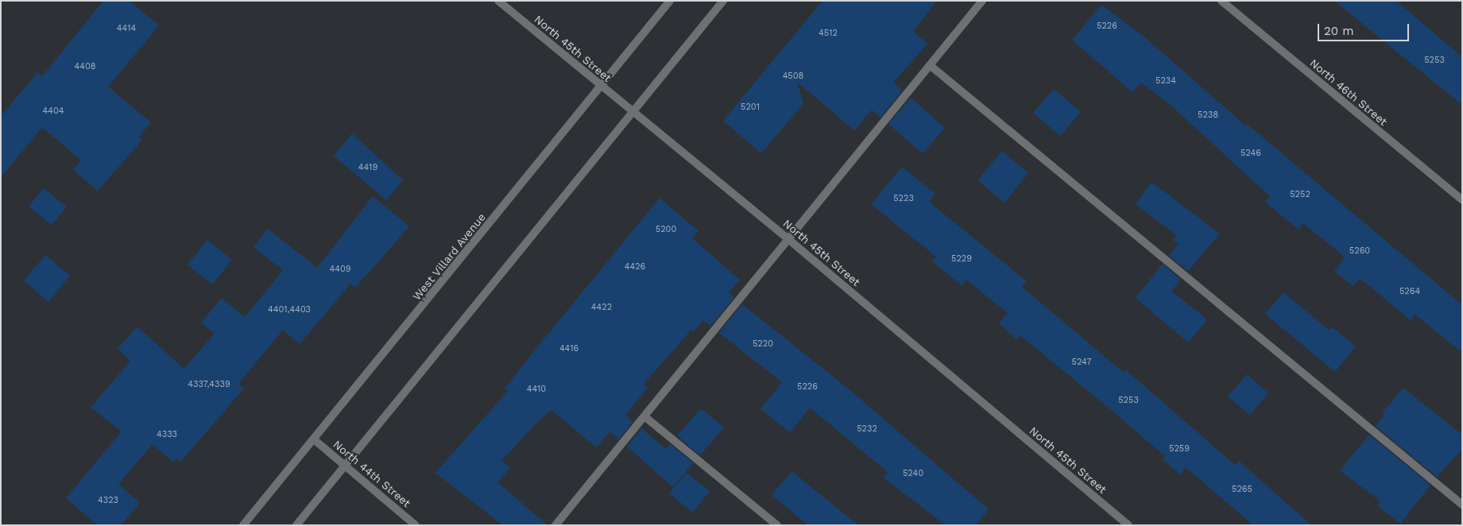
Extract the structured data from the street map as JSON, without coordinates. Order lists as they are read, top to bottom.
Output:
{
  "streets": {
    "street": [
      "North 45th Street",
      "North 46th Street",
      "West Villard Avenue",
      "North 44th Street"
    ]
  },
  "crossings": [
    ["North 45th Street", "West Villard Avenue"],
    ["West Villard Avenue", "North 44th Street"]
  ],
  "house_numbers": [
    "5226",
    "4414",
    "4512",
    "5253",
    "4408",
    "4508",
    "5234",
    "5201",
    "4404",
    "5238",
    "5246",
    "4419",
    "5252",
    "5223",
    "5200",
    "5260",
    "5229",
    "4426",
    "4409",
    "5264",
    "4422",
    "4401,4403",
    "5220",
    "4416",
    "5247",
    "4337,4339",
    "5226",
    "4410",
    "5253",
    "5232",
    "4333",
    "5259",
    "5240",
    "5265",
    "4323"
  ],
  "scale_bar": "20 m"
}
